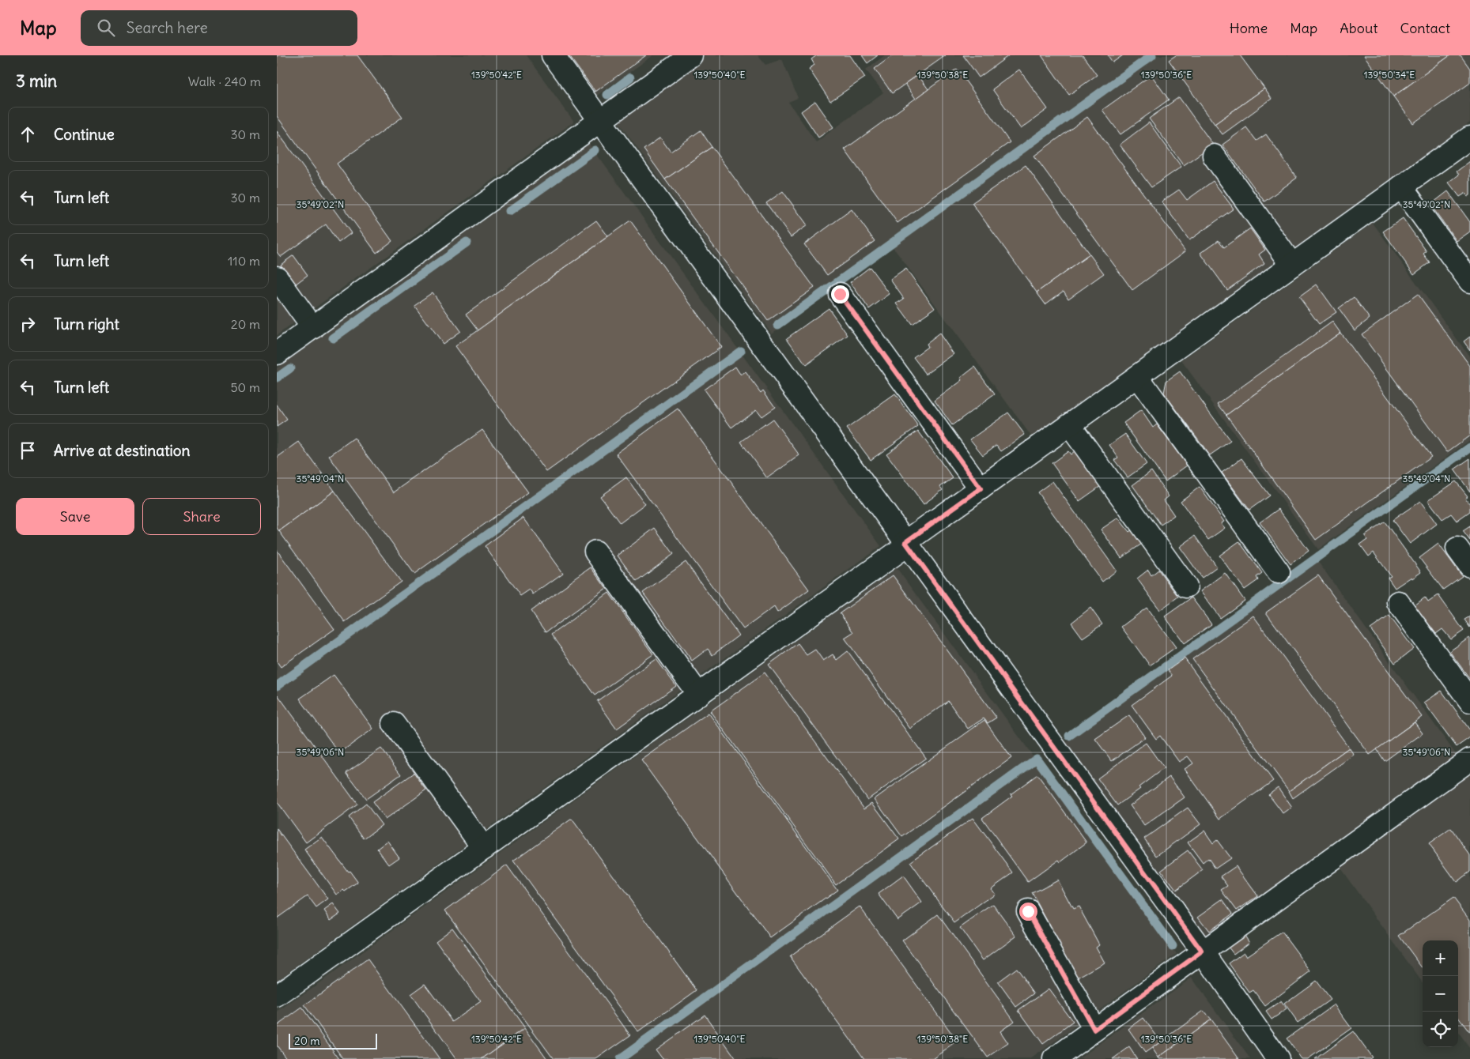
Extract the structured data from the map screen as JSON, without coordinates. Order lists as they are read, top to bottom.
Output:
{
  "scale_bar": "20 m",
  "page": {
    "header": "Map",
    "search": "Search here",
    "nav": [
      "Home",
      "Map",
      "About",
      "Contact"
    ],
    "heading": ["3 min", "Walk · 240 m"],
    "list": [
      ["Continue", "30 m"],
      ["Turn left", "30 m"],
      ["Turn left", "110 m"],
      ["Turn right", "20 m"],
      ["Turn left", "50 m"],
      "Arrive at destination"
    ],
    "buttons": ["Save", "Share"],
    "map_buttons": ["+", "−"],
    "scale": "20 m"
  },
  "coordinates": [
    "139°50'42\"E",
    "139°50'40\"E",
    "139°50'38\"E",
    "139°50'36\"E",
    "139°50'34\"E",
    "35°49'02\"N",
    "35°49'04\"N",
    "35°49'06\"N"
  ]
}
